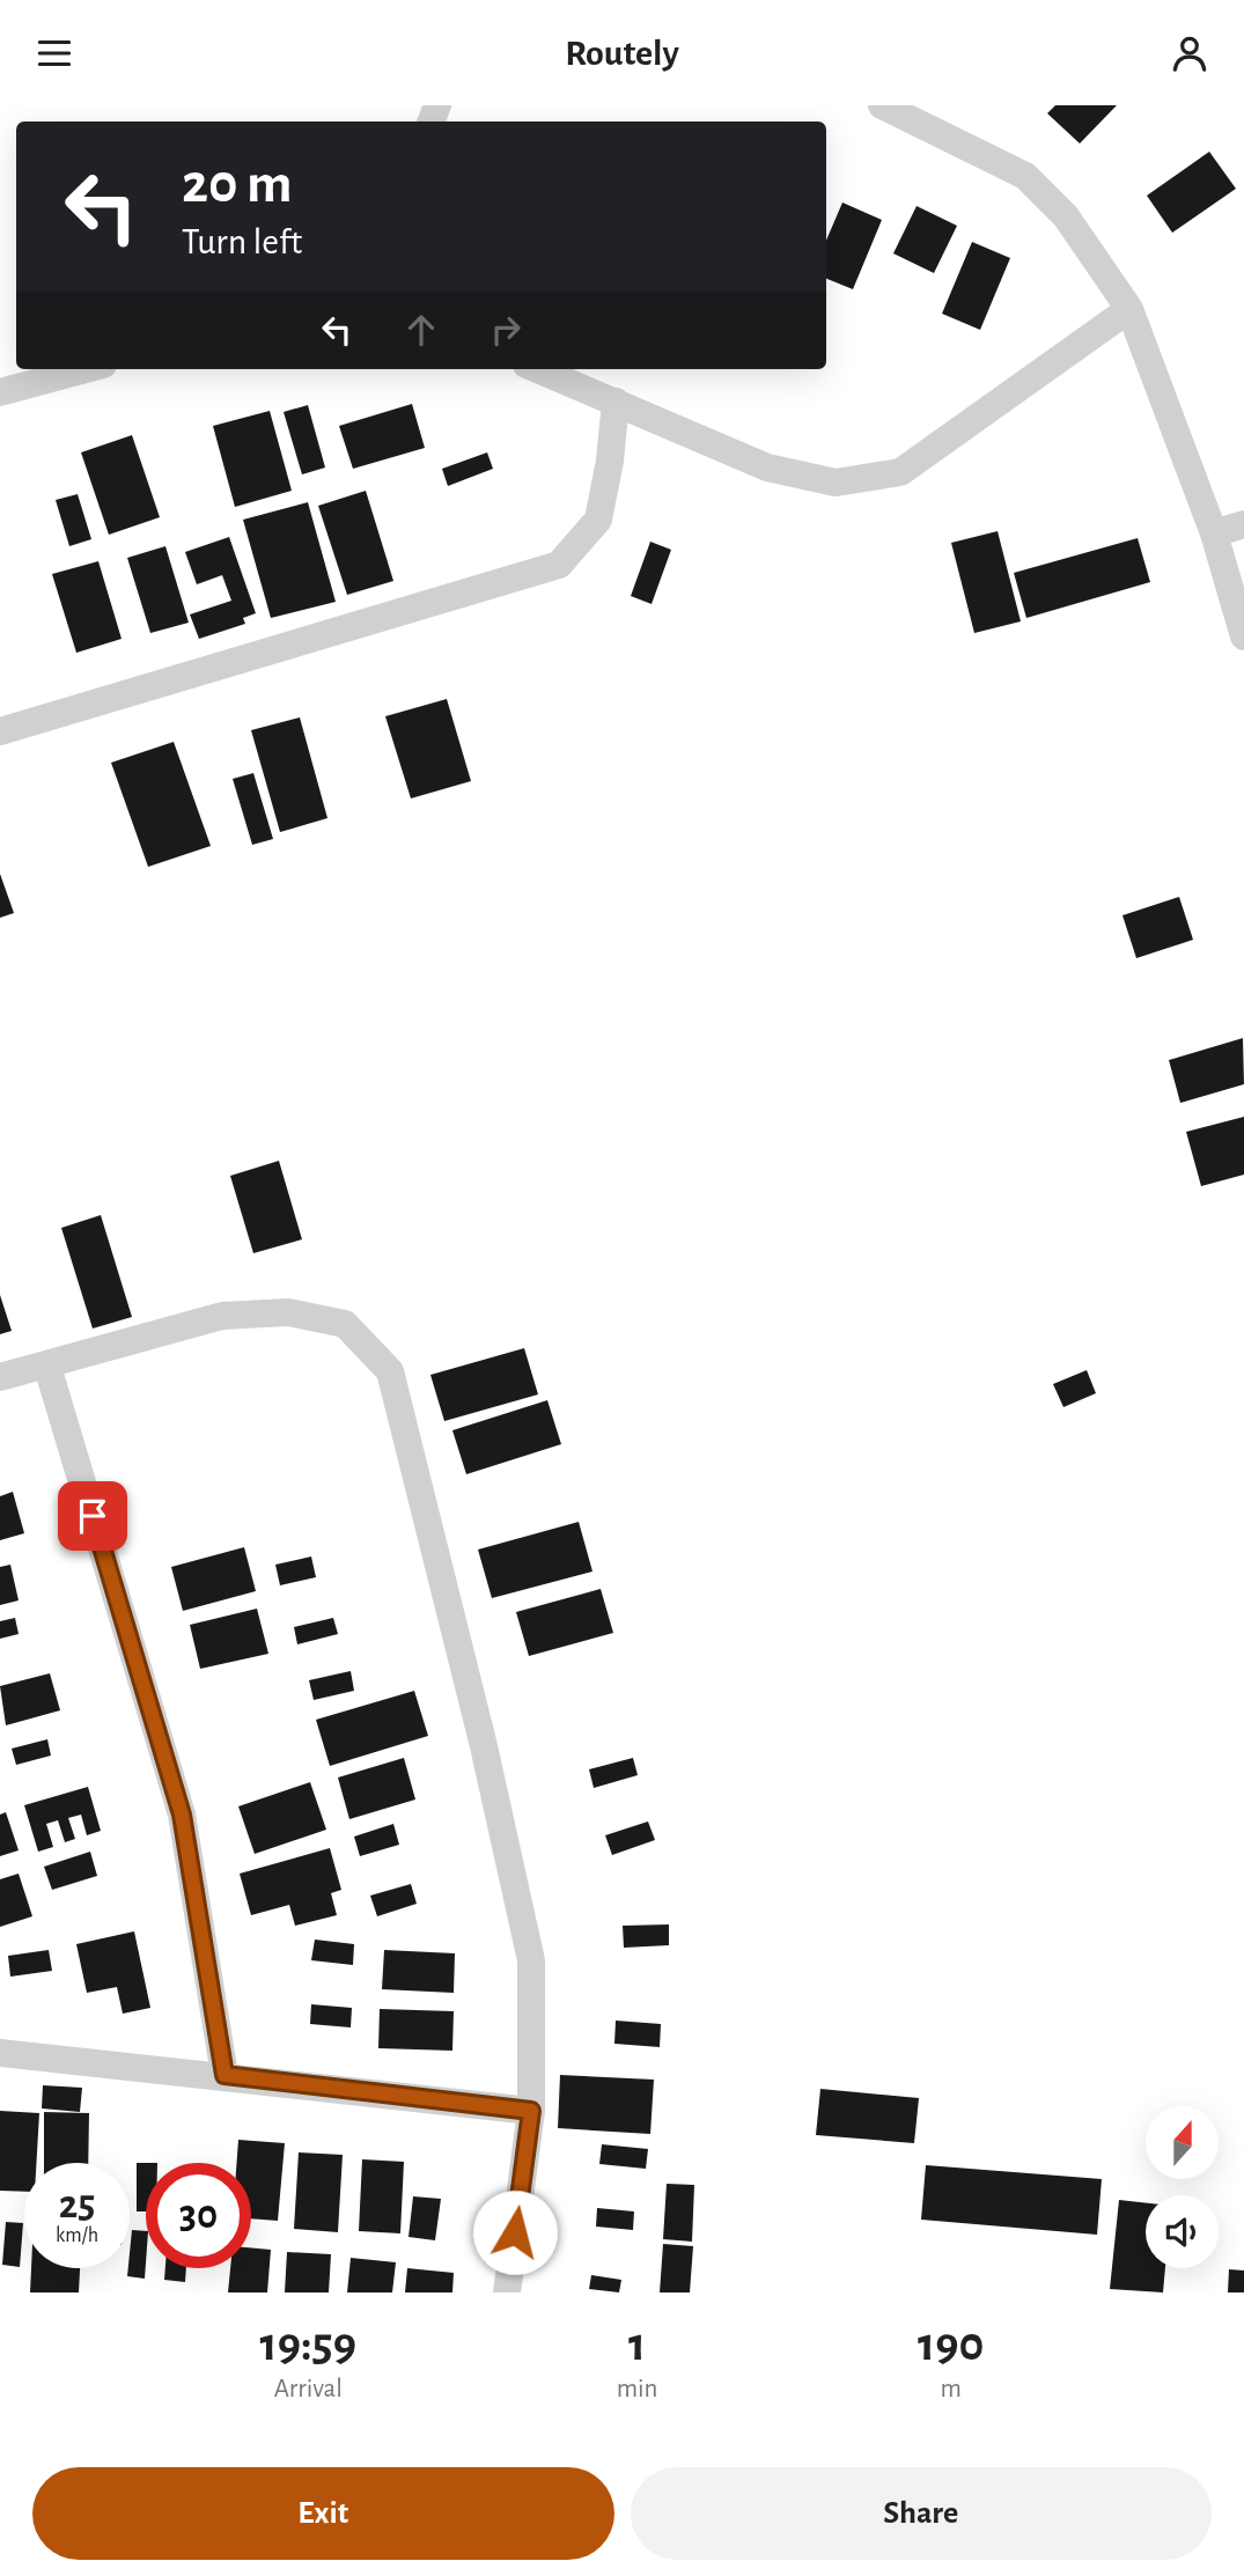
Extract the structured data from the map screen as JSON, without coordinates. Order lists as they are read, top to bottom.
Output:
{
  "north": "top",
  "page": {
    "header": "Routely",
    "turn": ["20 m", "Turn left"],
    "speed": "25 km/h",
    "limit": "30",
    "eta": [
      "19:59",
      "Arrival",
      "1",
      "min",
      "190",
      "m"
    ],
    "buttons": ["Exit", "Share"]
  }
}
